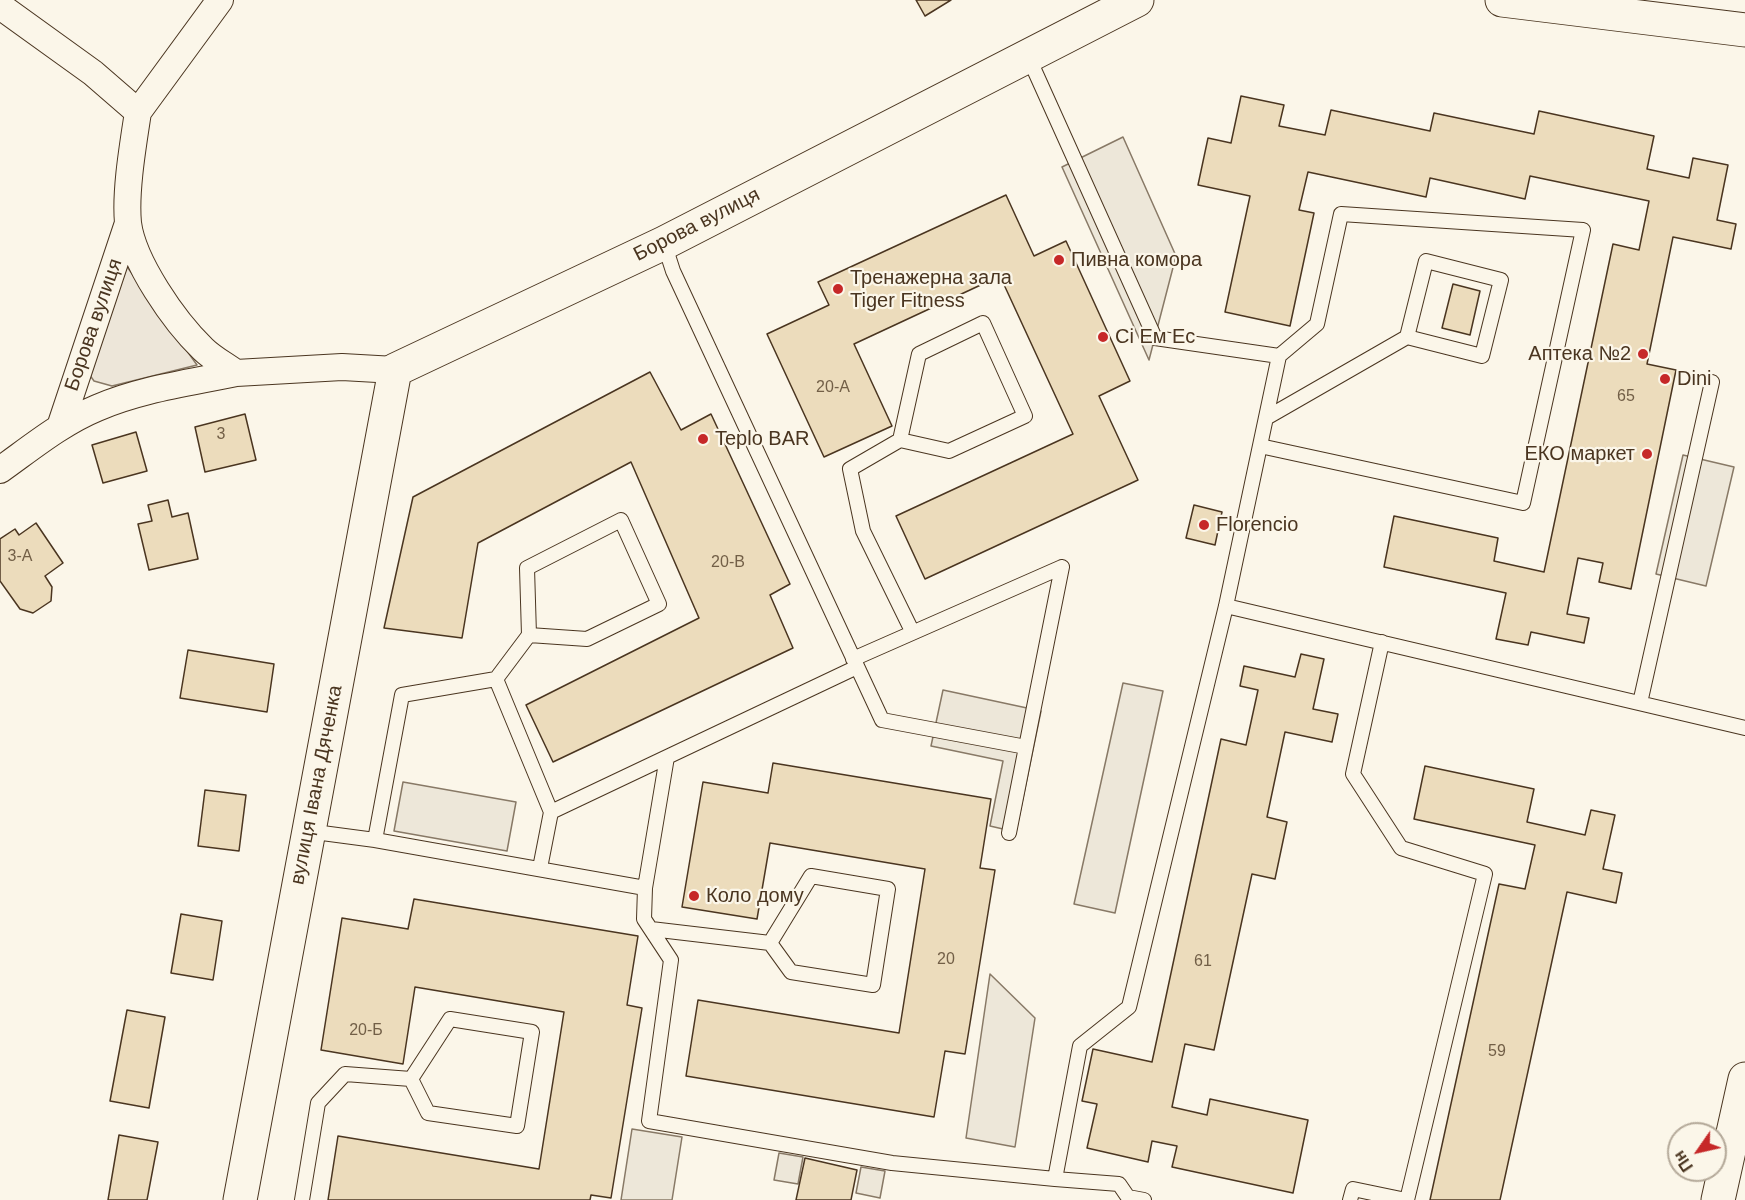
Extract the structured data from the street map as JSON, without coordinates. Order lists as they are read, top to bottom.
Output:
{
  "streets": {
    "street": ["Борова вулиця", "вулиця Івана Дяченка"]
  },
  "crossings": [
    ["Борова вулиця", "вулиця Івана Дяченка"]
  ],
  "places": [
    "Пивна комора",
    "Тренажерна зала Tiger Fitness",
    "Сі Ем Ес",
    "Аптека №2",
    "Dini",
    "Teplo BAR",
    "ЕКО маркет",
    "Florencio",
    "Коло дому"
  ],
  "house_numbers": [
    "20-А",
    "65",
    "3",
    "3-А",
    "20-В",
    "20",
    "61",
    "20-Б",
    "59"
  ],
  "north": "bottom left"
}
